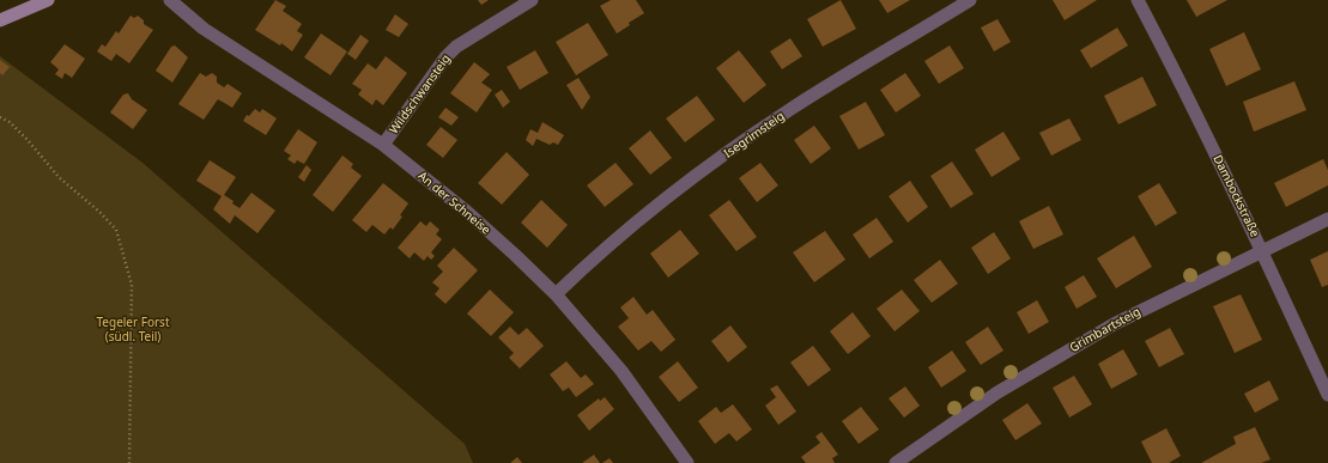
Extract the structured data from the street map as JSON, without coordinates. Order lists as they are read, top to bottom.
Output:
{
  "streets": {
    "street": [
      "Wildschwansteig",
      "Isegrimsteig",
      "Dambockstraße",
      "An der Schneise",
      "Grimbartsteig"
    ]
  },
  "crossings": [
    ["Wildschwansteig", "An der Schneise"],
    ["Isegrimsteig", "An der Schneise"],
    ["Dambockstraße", "Grimbartsteig"]
  ],
  "parks": ["Tegeler Forst (südl. Teil)"]
}
